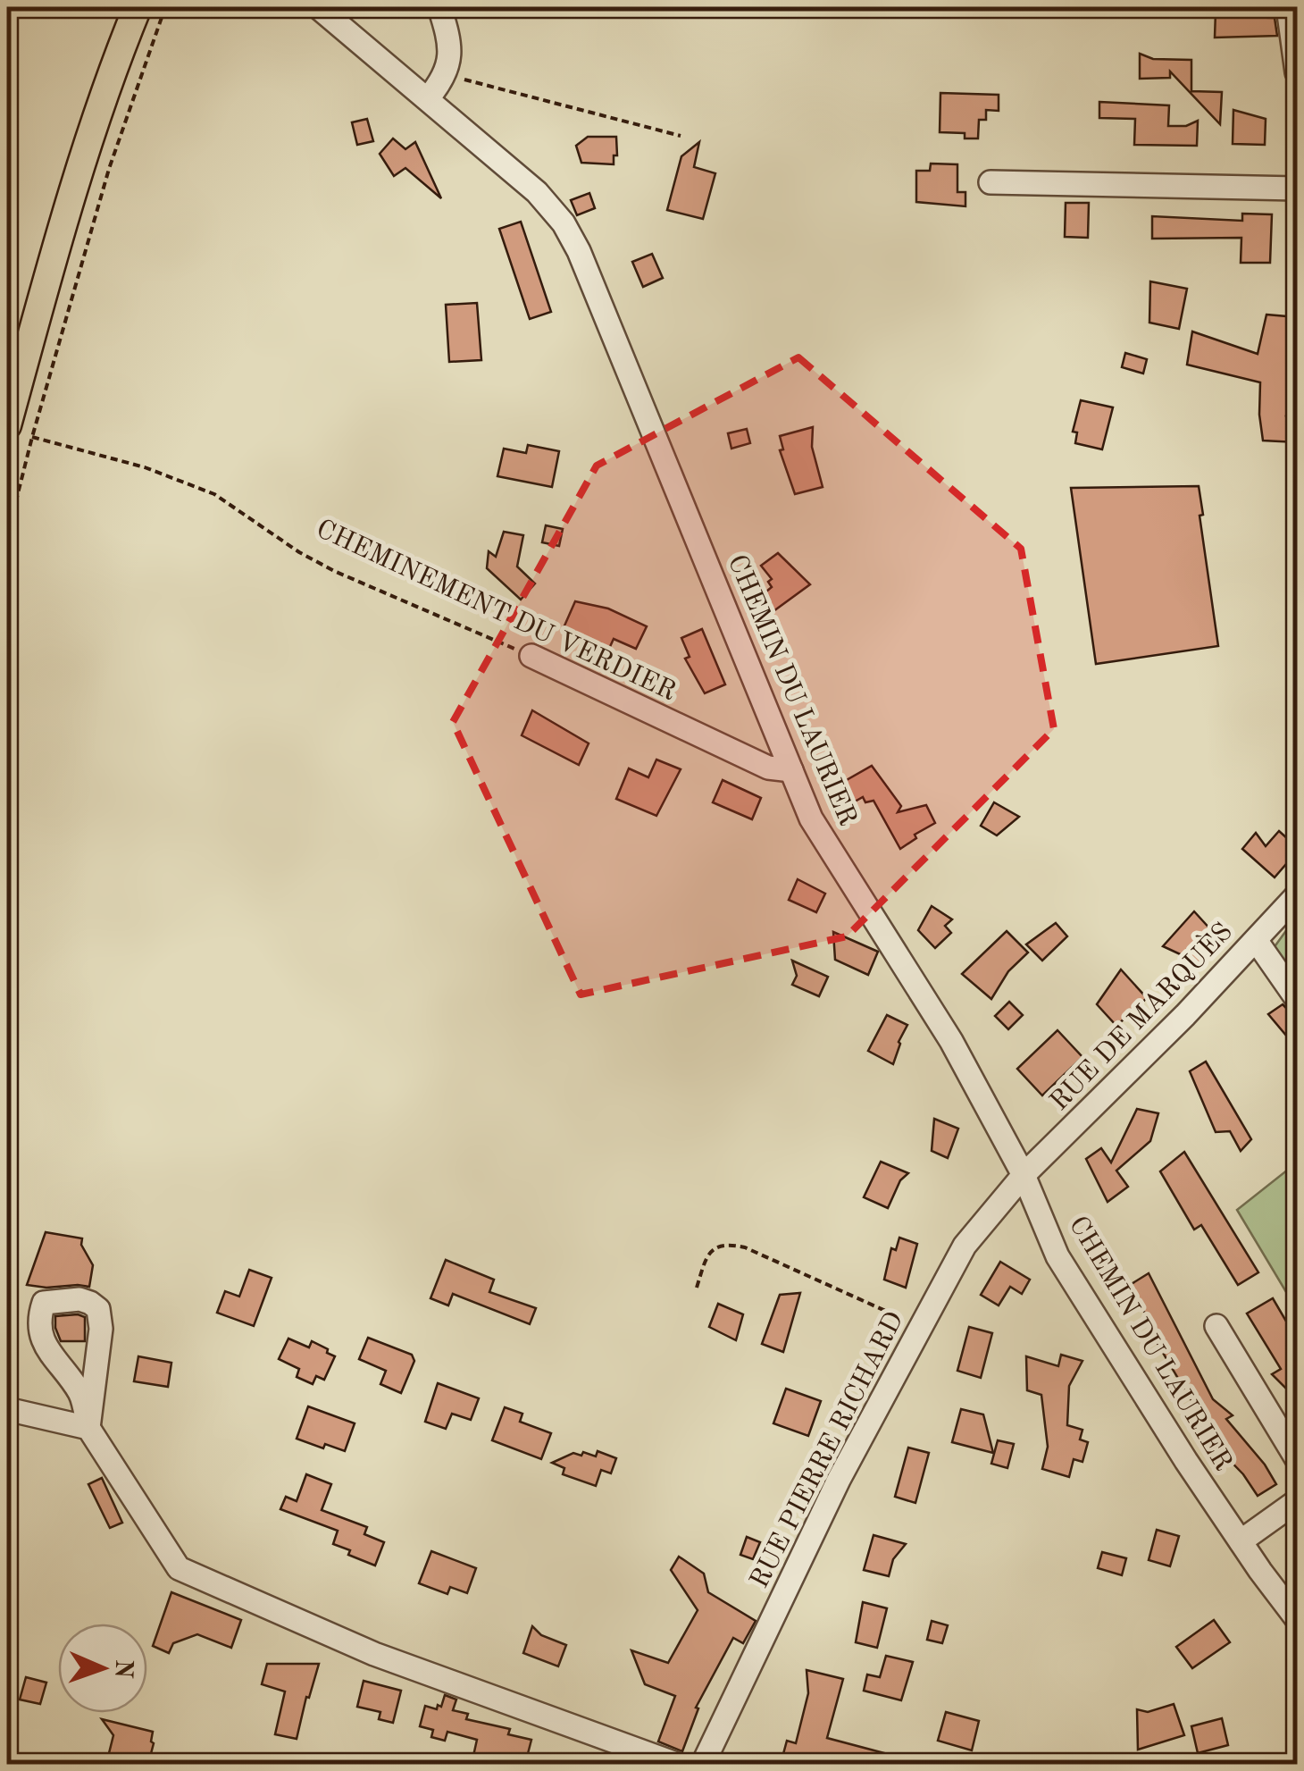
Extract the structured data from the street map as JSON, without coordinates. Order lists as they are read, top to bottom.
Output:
{
  "streets": {
    "street": [
      "CHEMINEMENT DU VERDIER",
      "CHEMIN DU LAURIER",
      "RUE DE MARQUÈS",
      "RUE PIERRE RICHARD"
    ]
  },
  "crossings": [
    ["CHEMINEMENT DU VERDIER", "CHEMIN DU LAURIER"],
    ["CHEMIN DU LAURIER", "RUE DE MARQUÈS"],
    ["CHEMIN DU LAURIER", "RUE PIERRE RICHARD"],
    ["RUE DE MARQUÈS", "RUE PIERRE RICHARD"]
  ],
  "north": "right"
}
